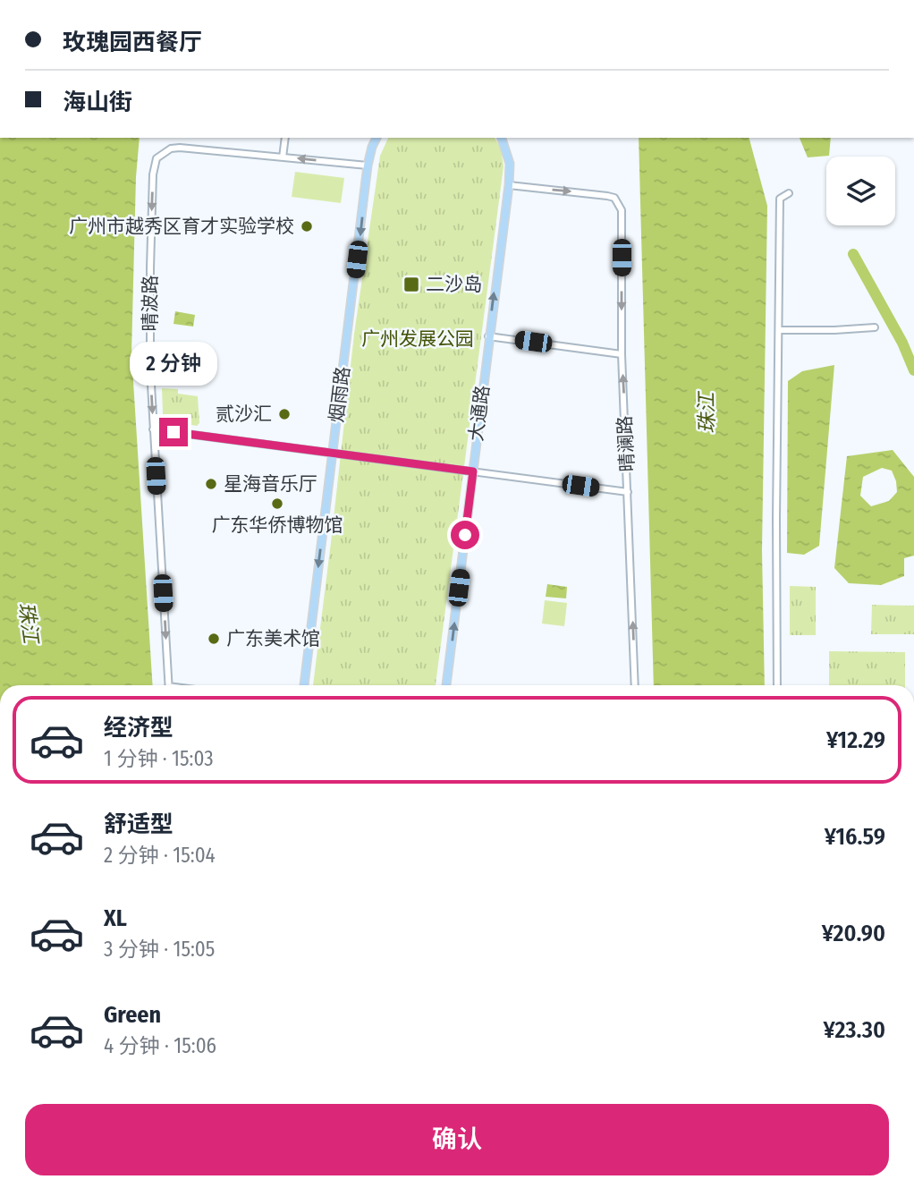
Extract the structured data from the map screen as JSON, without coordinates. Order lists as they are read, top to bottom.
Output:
{
  "streets": {
    "main road": ["烟雨路", "大通路"],
    "street": ["晴波路", "晴澜路"]
  },
  "crossings": [
    ["大通路", "晴澜路"]
  ],
  "one_way": ["晴波路", "烟雨路", "大通路"],
  "water": ["珠江"],
  "parks": ["广州发展公园"],
  "places": {
    "other": [
      "广州市越秀区育才实验学校",
      "贰沙汇",
      "星海音乐厅",
      "广东华侨博物馆",
      "广东美术馆"
    ],
    "transit": ["二沙岛"]
  },
  "page": {
    "banner": ["玫瑰园西餐厅", "海山街"],
    "bubble": "2 分钟",
    "list": [
      {
        "name": "经济型",
        "note": "1 分钟 · 15:03",
        "value": "¥12.29"
      },
      {
        "name": "舒适型",
        "note": "2 分钟 · 15:04",
        "value": "¥16.59"
      },
      {
        "name": "XL",
        "note": "3 分钟 · 15:05",
        "value": "¥20.90"
      },
      {
        "name": "Green",
        "note": "4 分钟 · 15:06",
        "value": "¥23.30"
      }
    ],
    "buttons": "确认"
  }
}
